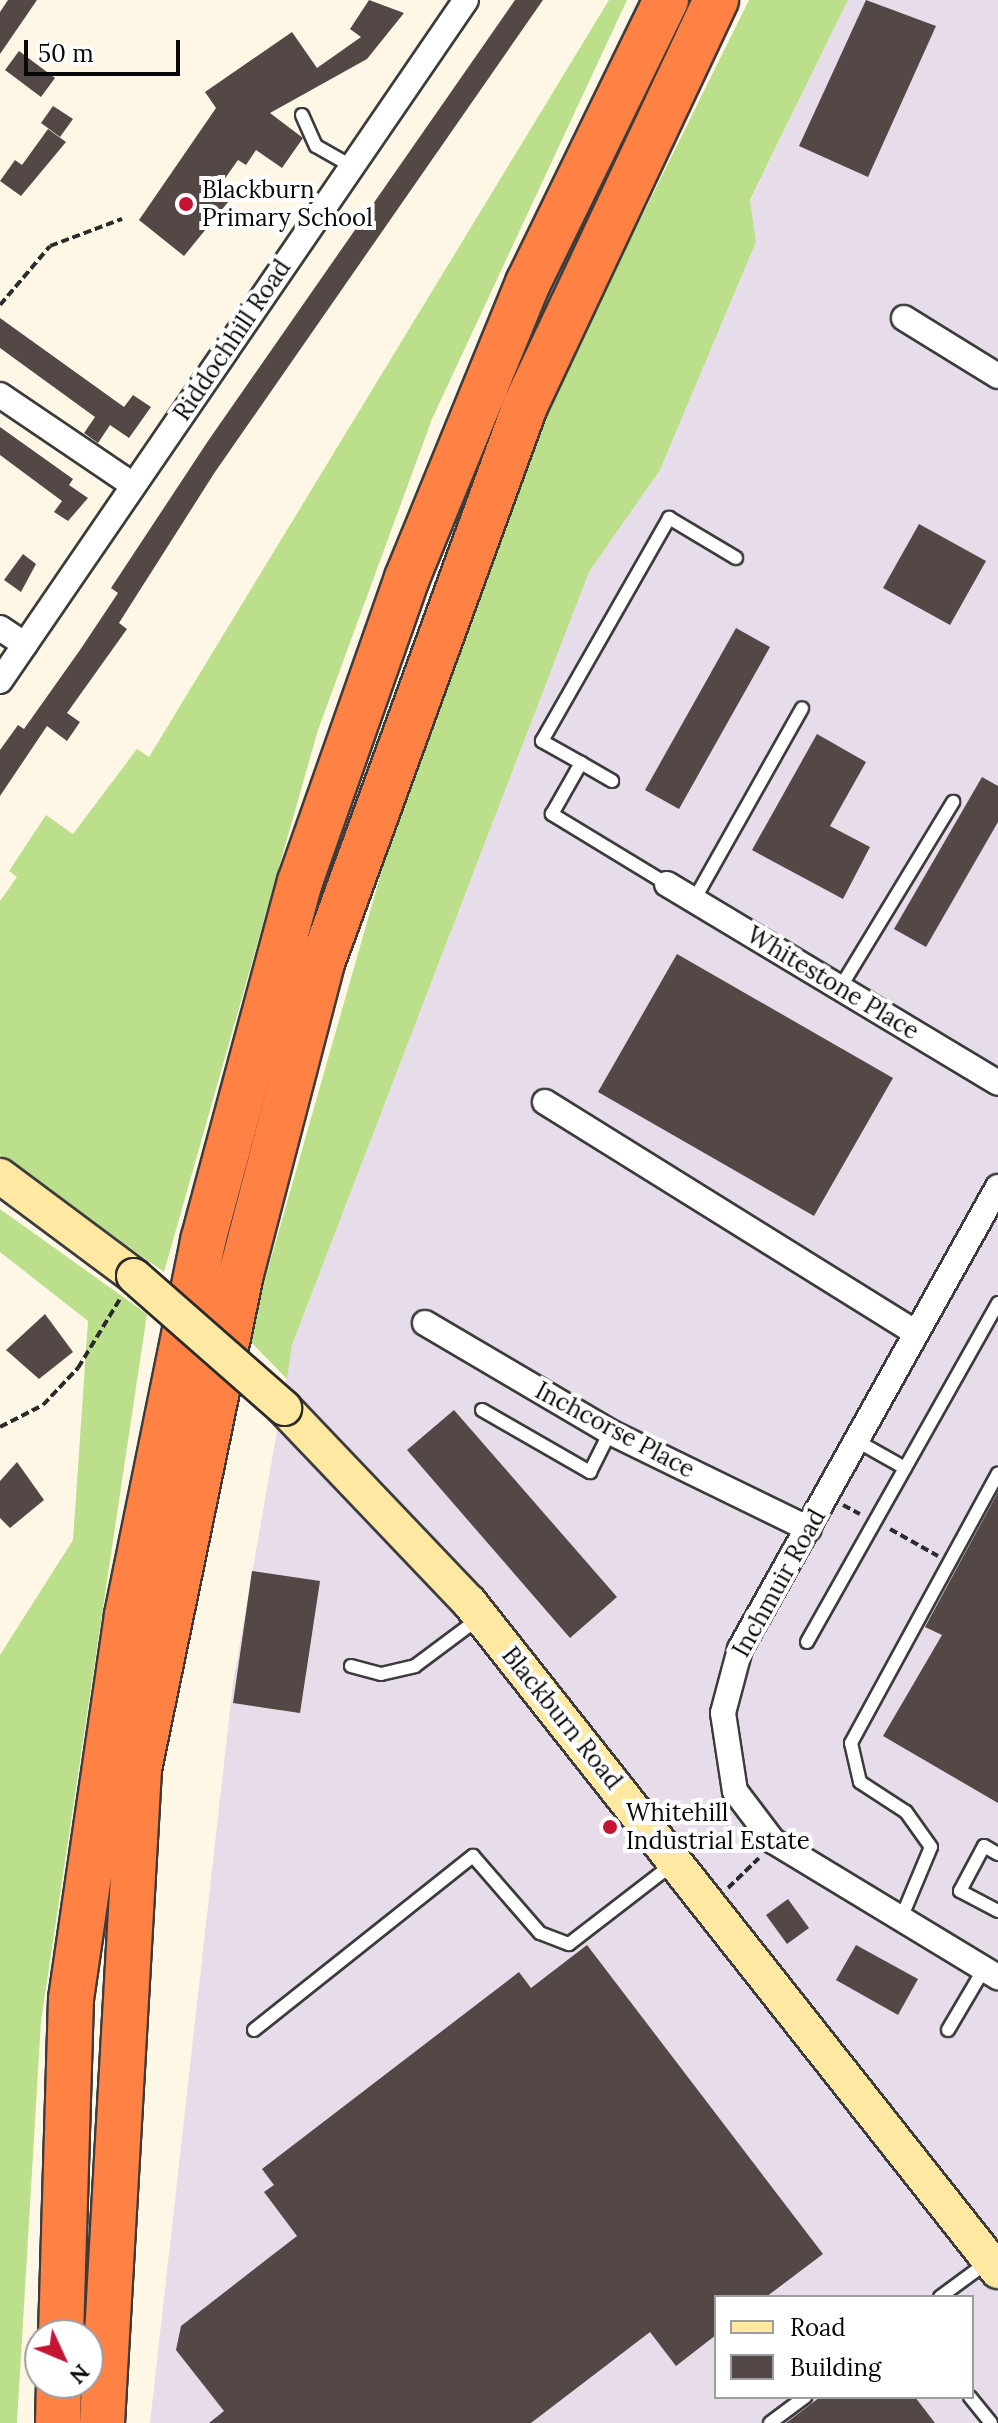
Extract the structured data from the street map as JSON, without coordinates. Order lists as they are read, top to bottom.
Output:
{
  "streets": {
    "main road": ["Blackburn Road"],
    "street": [
      "Riddochhill Road",
      "Whitestone Place",
      "Inchcorse Place",
      "Inchmuir Road"
    ]
  },
  "crossings": [
    ["Inchcorse Place", "Inchmuir Road"]
  ],
  "places": ["Blackburn Primary School", "Whitehill Industrial Estate"],
  "legend": ["Road", "Building"],
  "scale_bar": "50 m",
  "north": "bottom right"
}
